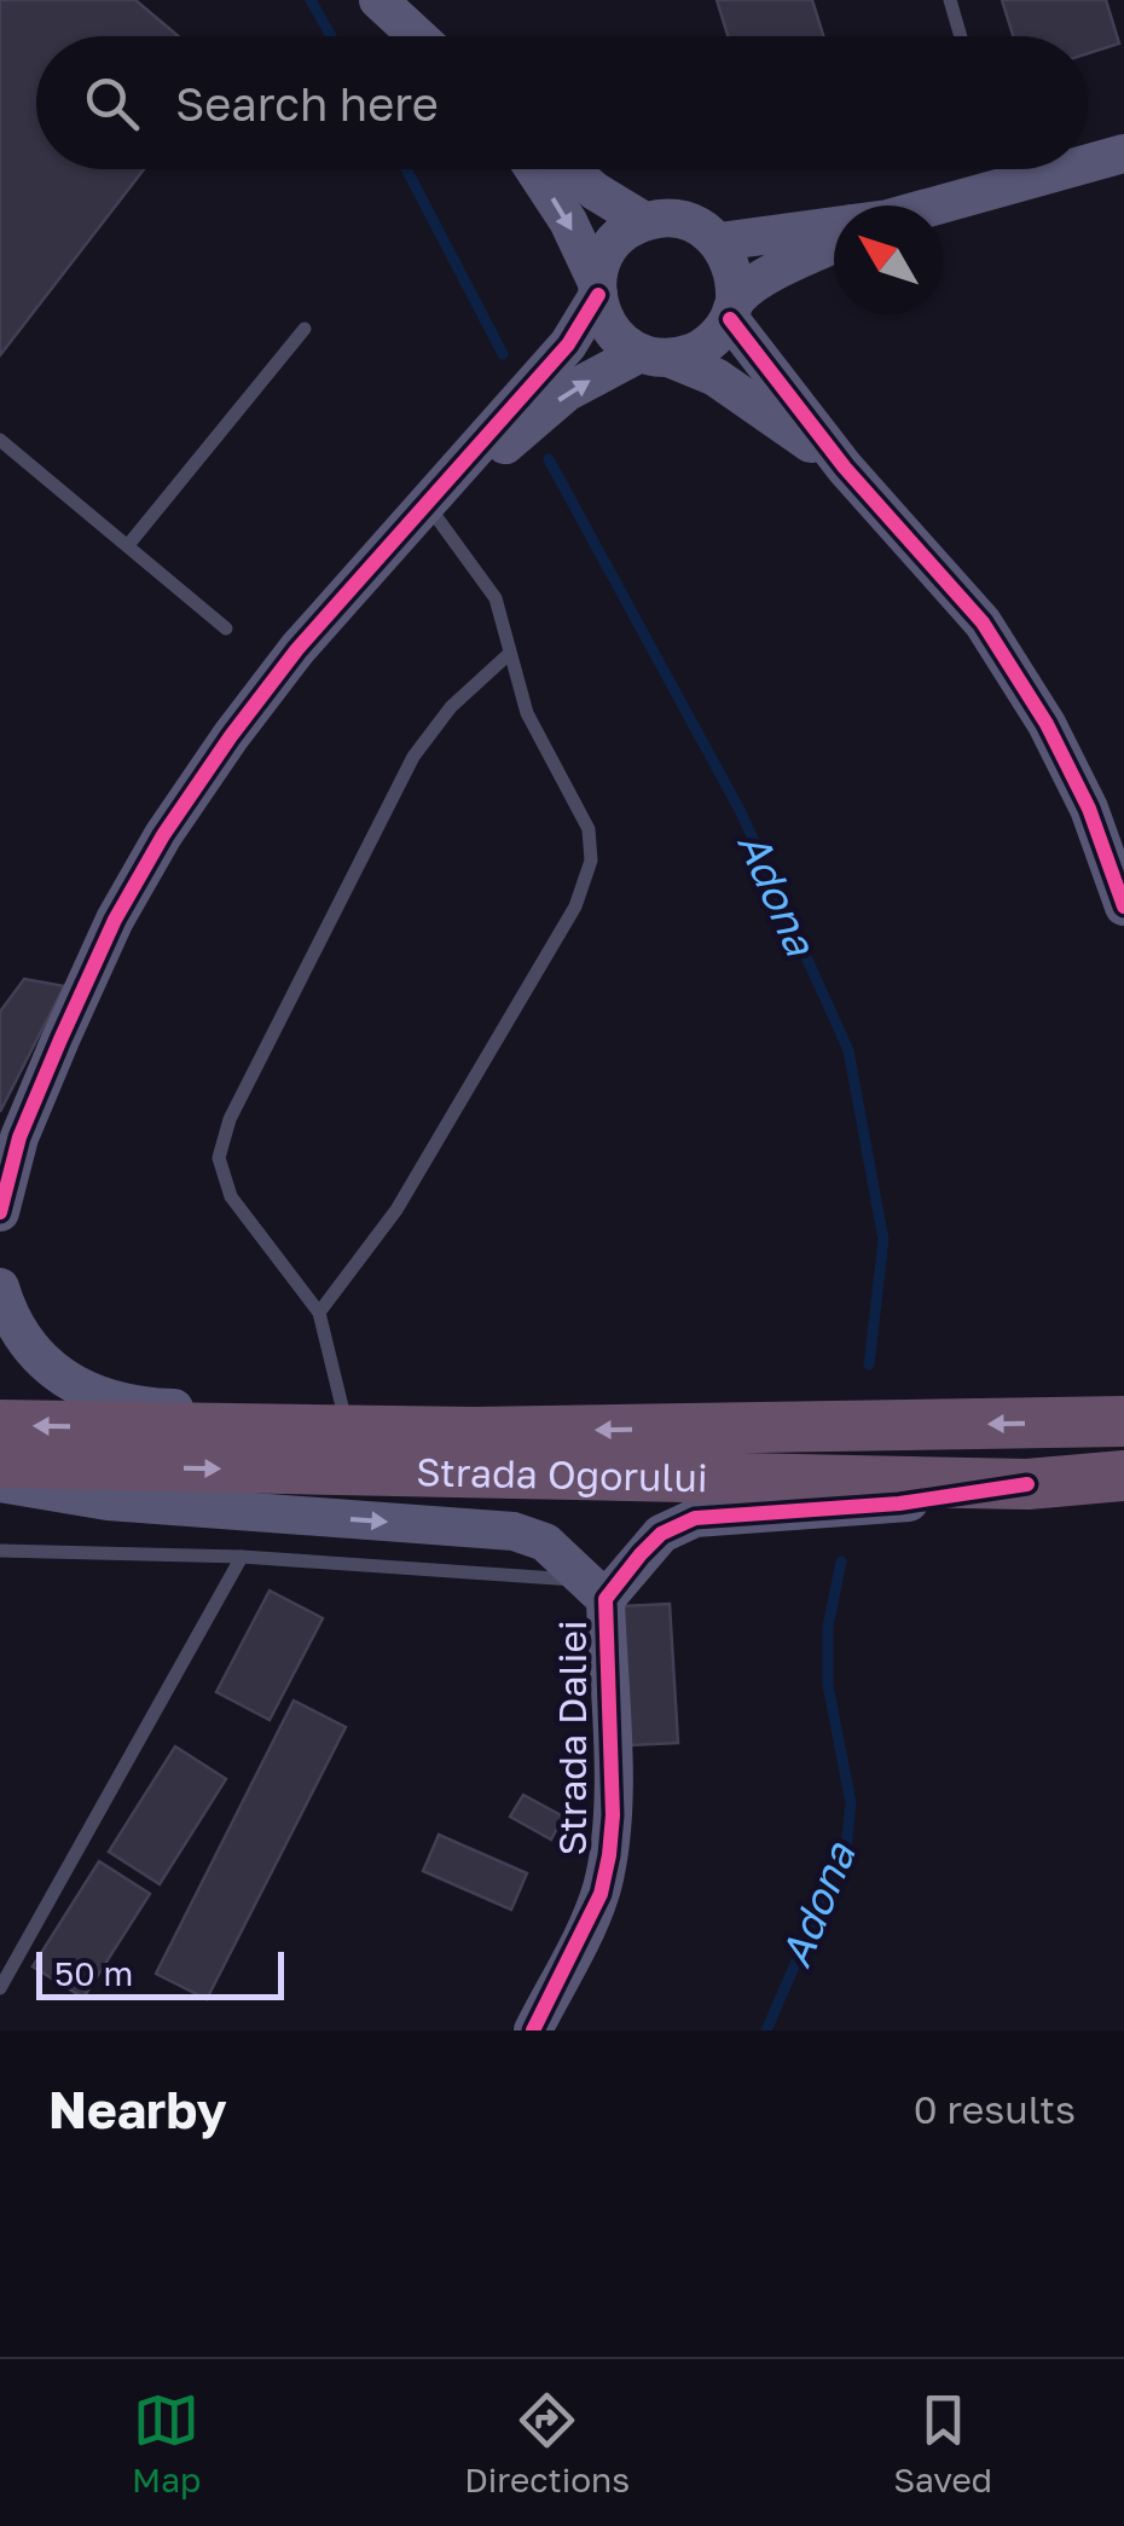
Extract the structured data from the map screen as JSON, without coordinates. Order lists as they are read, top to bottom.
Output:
{
  "streets": {
    "highway": ["Strada Ogorului"],
    "street": ["Strada Daliei"]
  },
  "crossings": [
    ["Strada Ogorului", "Strada Daliei"]
  ],
  "water": ["Adona"],
  "scale_bar": "50 m",
  "north": "top left",
  "page": {
    "search": "Search here",
    "scale": "50 m",
    "heading": ["Nearby", "0 results"],
    "nav": ["Map", "Directions", "Saved"]
  }
}
